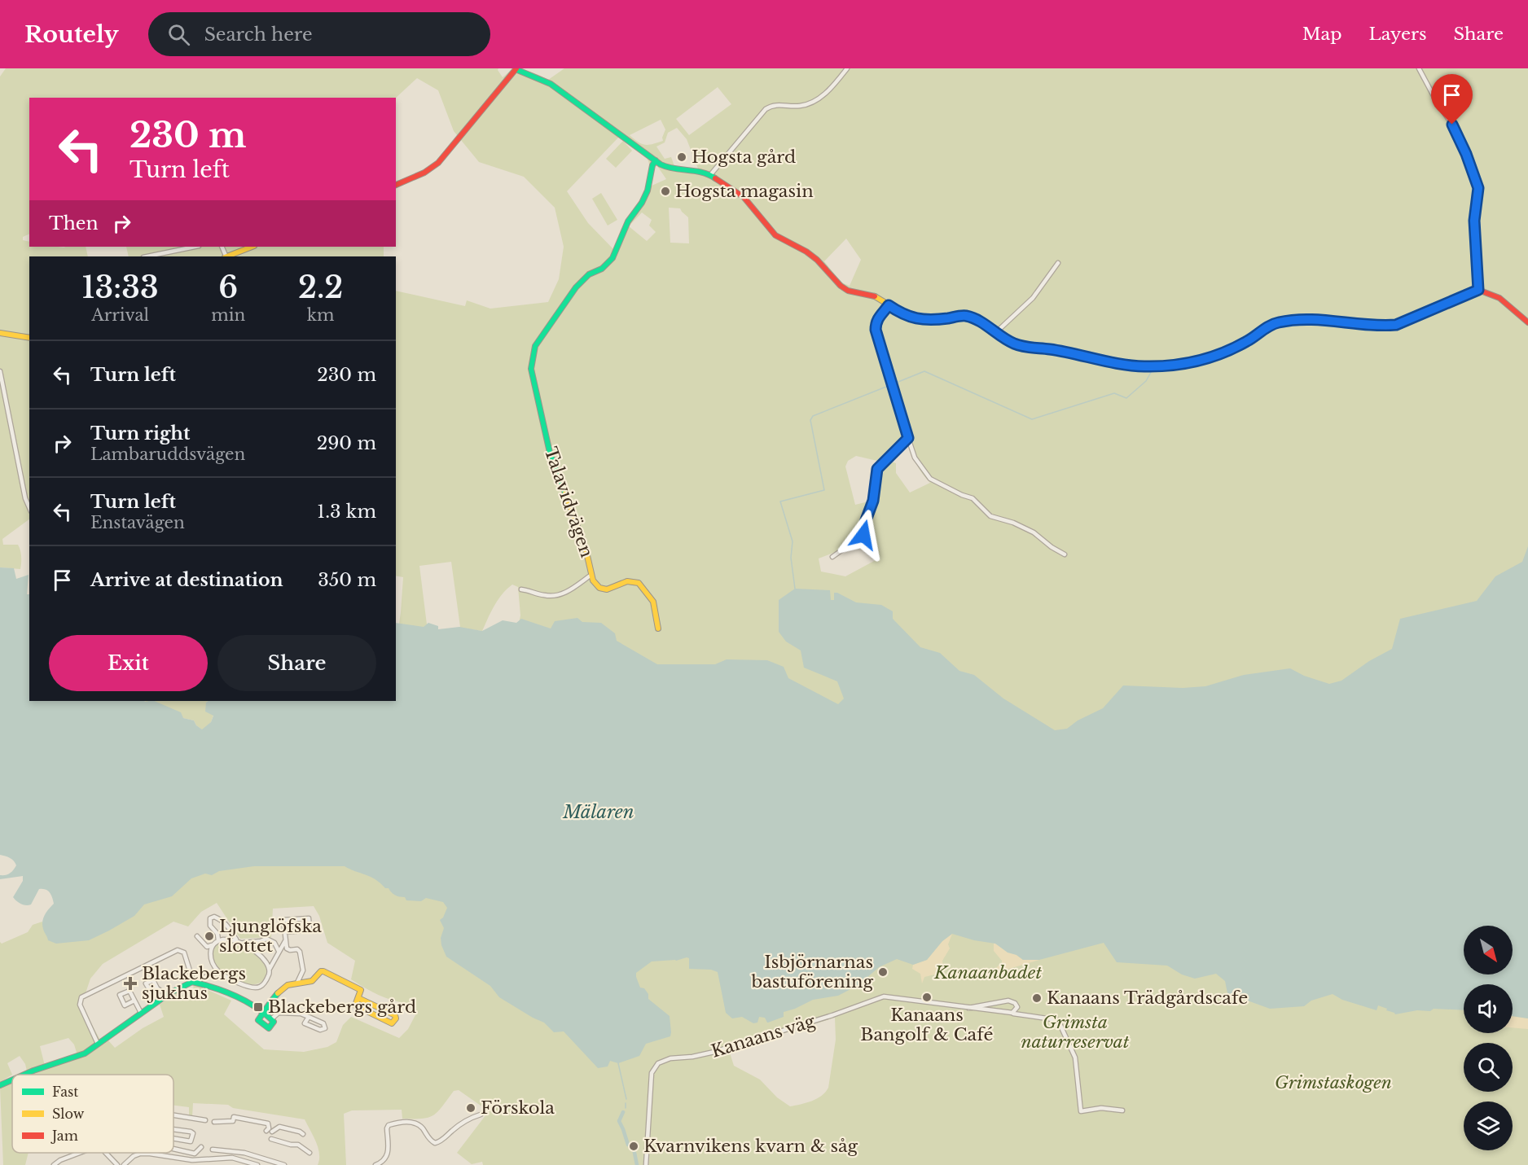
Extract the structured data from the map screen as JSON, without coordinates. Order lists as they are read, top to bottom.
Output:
{
  "streets": {
    "street": ["Talavidvägen", "Kanaans väg"]
  },
  "water": ["Mälaren"],
  "parks": ["Kanaanbadet", "Grimsta naturreservat", "Grimstaskogen"],
  "places": {
    "other": [
      "Hogsta gård",
      "Hogsta magasin",
      "Ljunglöfska slottet",
      "Isbjörnarnas bastuförening",
      "Kanaans Bangolf & Café",
      "Kanaans Trädgårdscafe",
      "Förskola",
      "Kvarnvikens kvarn & såg"
    ],
    "health": ["Blackebergs sjukhus"],
    "transit": ["Blackebergs gård"]
  },
  "legend": ["Fast", "Slow", "Jam"],
  "north": "bottom right",
  "page": {
    "header": "Routely",
    "search": "Search here",
    "nav": ["Map", "Layers", "Share"],
    "turn": ["230 m", "Turn left"],
    "then": "Then",
    "eta": [
      "13:33",
      "Arrival",
      "6",
      "min",
      "2.2",
      "km"
    ],
    "list": [
      {
        "name": "Turn left",
        "value": "230 m"
      },
      {
        "name": "Turn right",
        "note": "Lambaruddsvägen",
        "value": "290 m"
      },
      {
        "name": "Turn left",
        "note": "Enstavägen",
        "value": "1.3 km"
      },
      {
        "name": "Arrive at destination",
        "value": "350 m"
      }
    ],
    "buttons": ["Exit", "Share"]
  }
}
